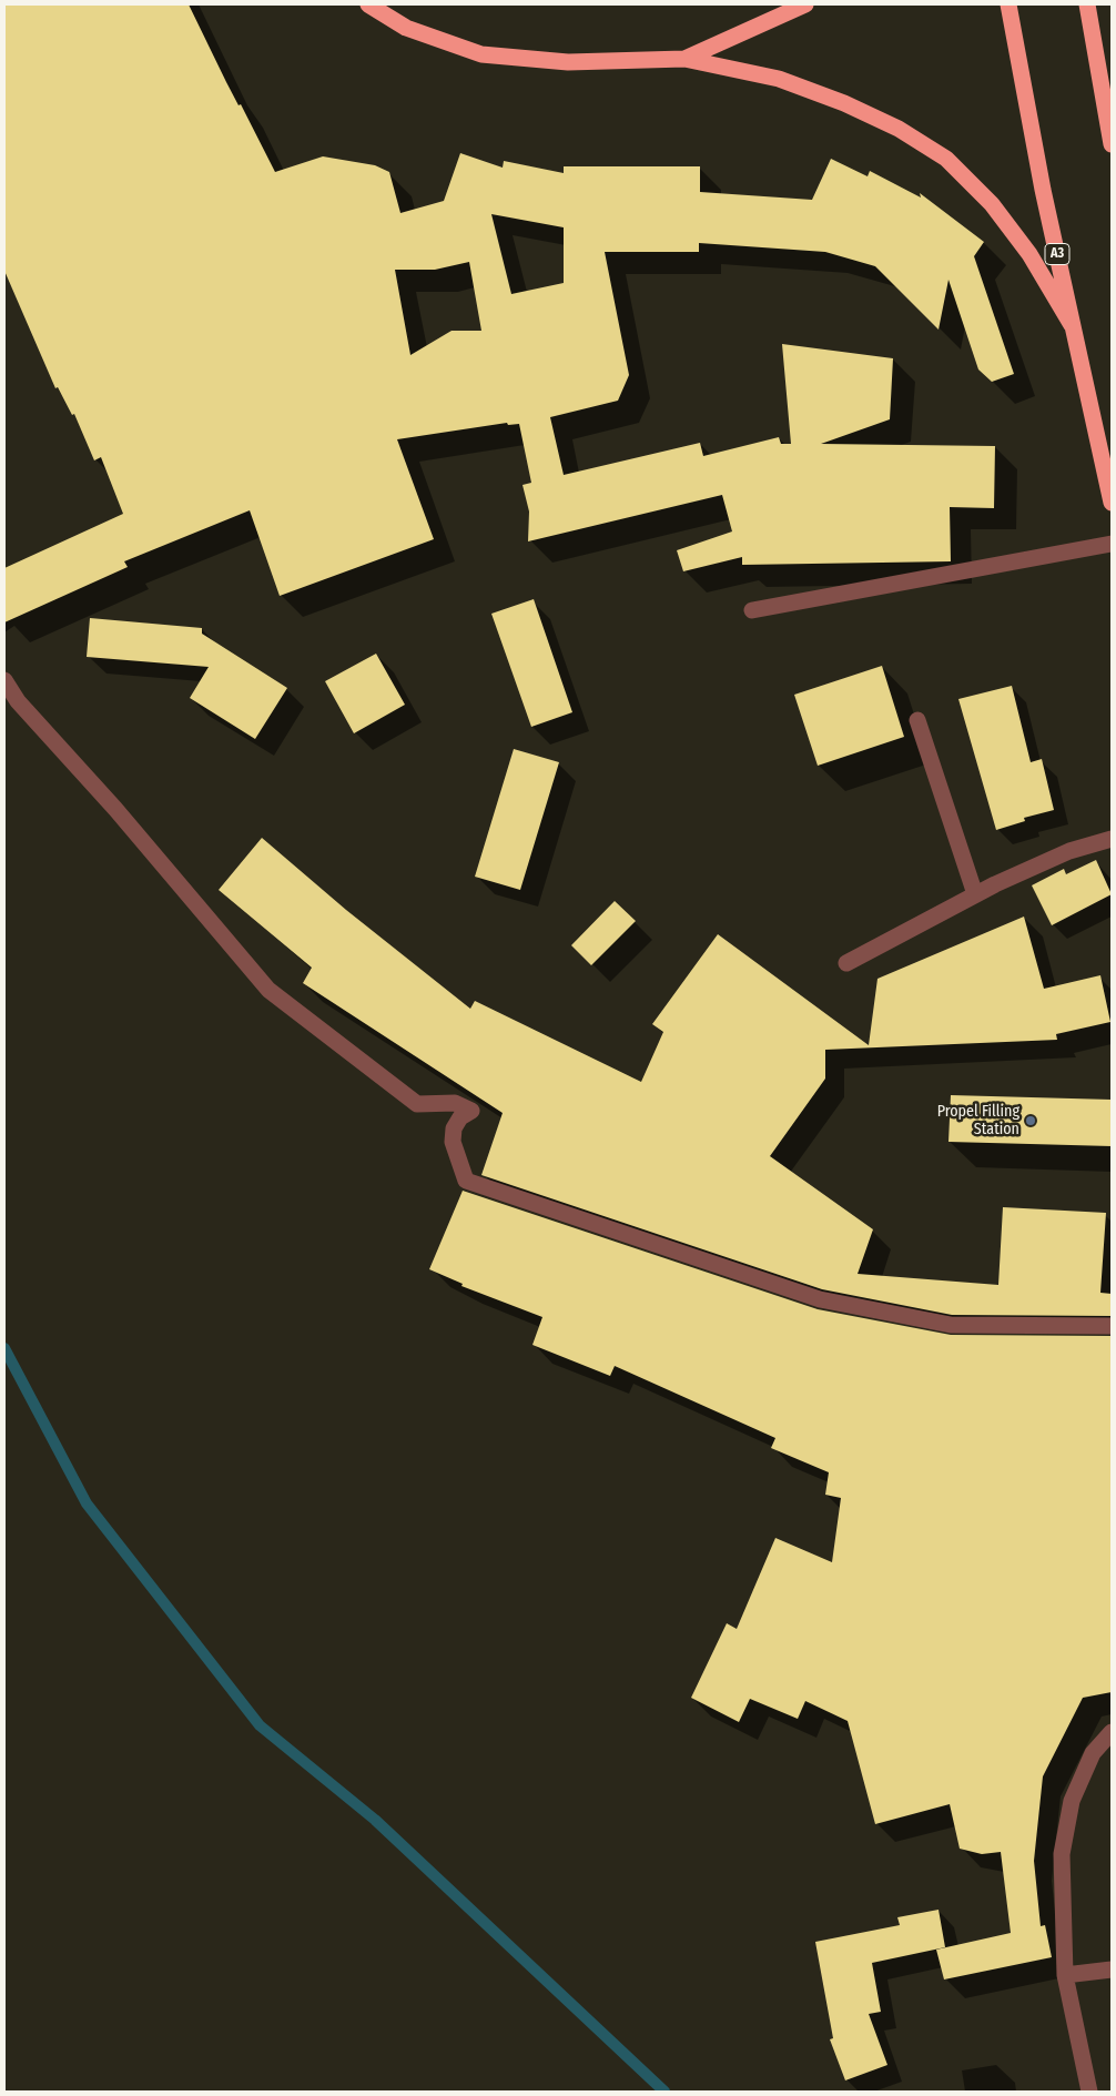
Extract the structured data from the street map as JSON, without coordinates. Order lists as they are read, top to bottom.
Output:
{
  "streets": {
    "highway": ["A3"]
  },
  "places": ["Propel Filling Station"]
}
